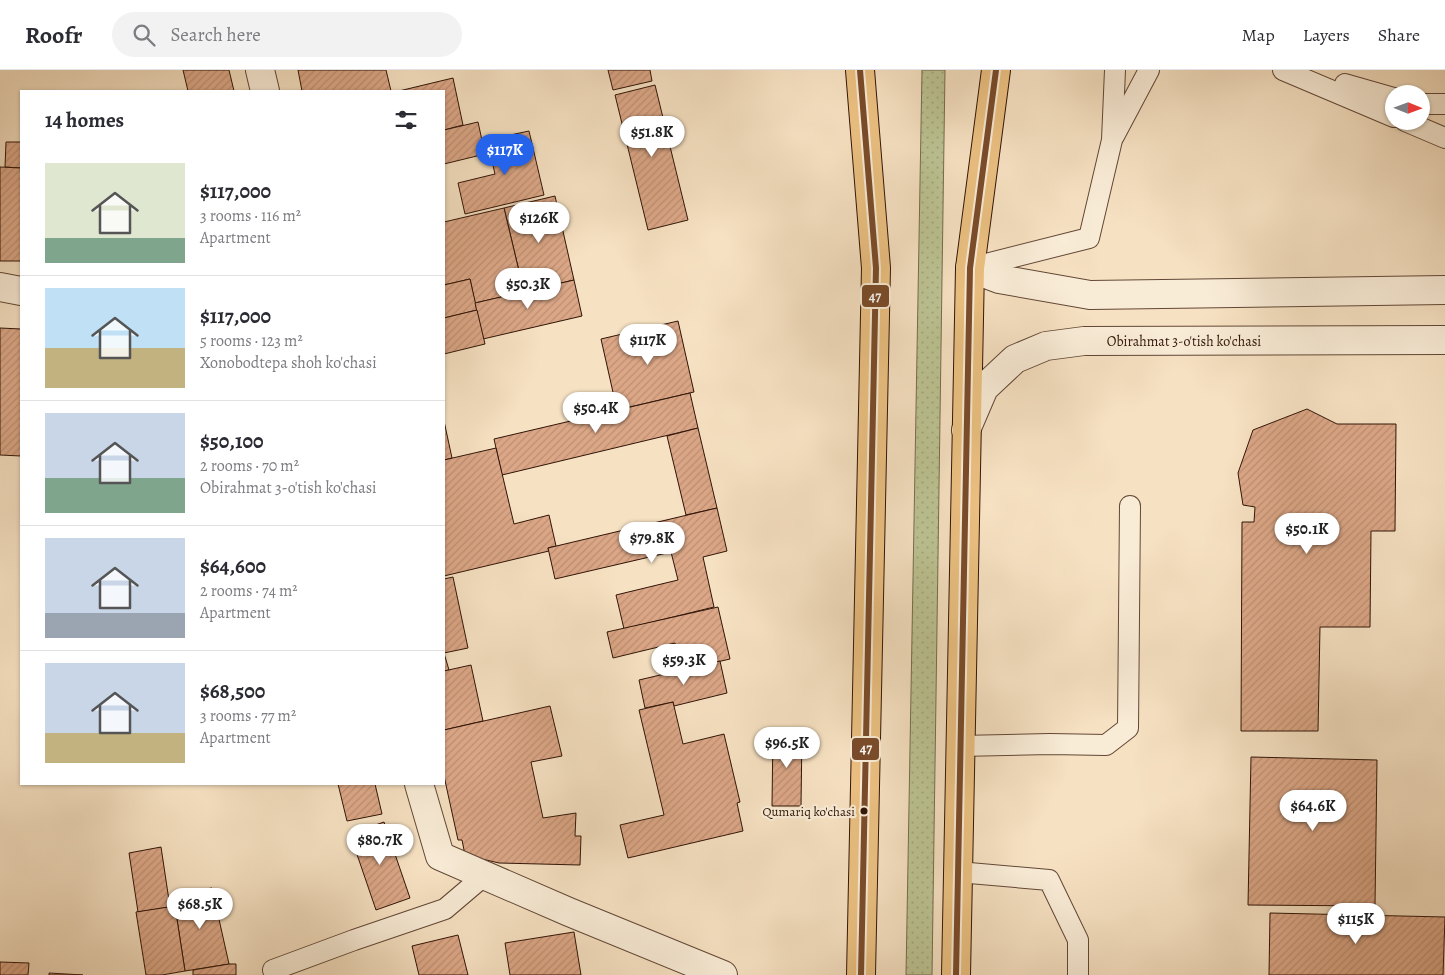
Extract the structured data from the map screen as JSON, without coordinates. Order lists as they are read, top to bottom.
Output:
{
  "streets": {
    "street": ["Obirahmat 3-o'tish ko'chasi"]
  },
  "places": ["Qumariq ko'chasi"],
  "lines": ["transit line 47"],
  "north": "right",
  "page": {
    "header": "Roofr",
    "search": "Search here",
    "nav": ["Map", "Layers", "Share"],
    "heading": "14 homes",
    "price": [
      "$51.8K",
      "$117K",
      "$126K",
      "$50.3K",
      "$117K",
      "$50.4K",
      "$50.1K",
      "$79.8K",
      "$59.3K",
      "$96.5K",
      "$64.6K",
      "$80.7K",
      "$68.5K",
      "$115K"
    ],
    "list": [
      {
        "name": "$117,000",
        "note": "3 rooms · 116 m² · Apartment"
      },
      {
        "name": "$117,000",
        "note": "5 rooms · 123 m² · Xonobodtepa shoh ko'chasi"
      },
      {
        "name": "$50,100",
        "note": "2 rooms · 70 m² · Obirahmat 3-o'tish ko'chasi"
      },
      {
        "name": "$64,600",
        "note": "2 rooms · 74 m² · Apartment"
      },
      {
        "name": "$68,500",
        "note": "3 rooms · 77 m² · Apartment"
      }
    ]
  }
}
